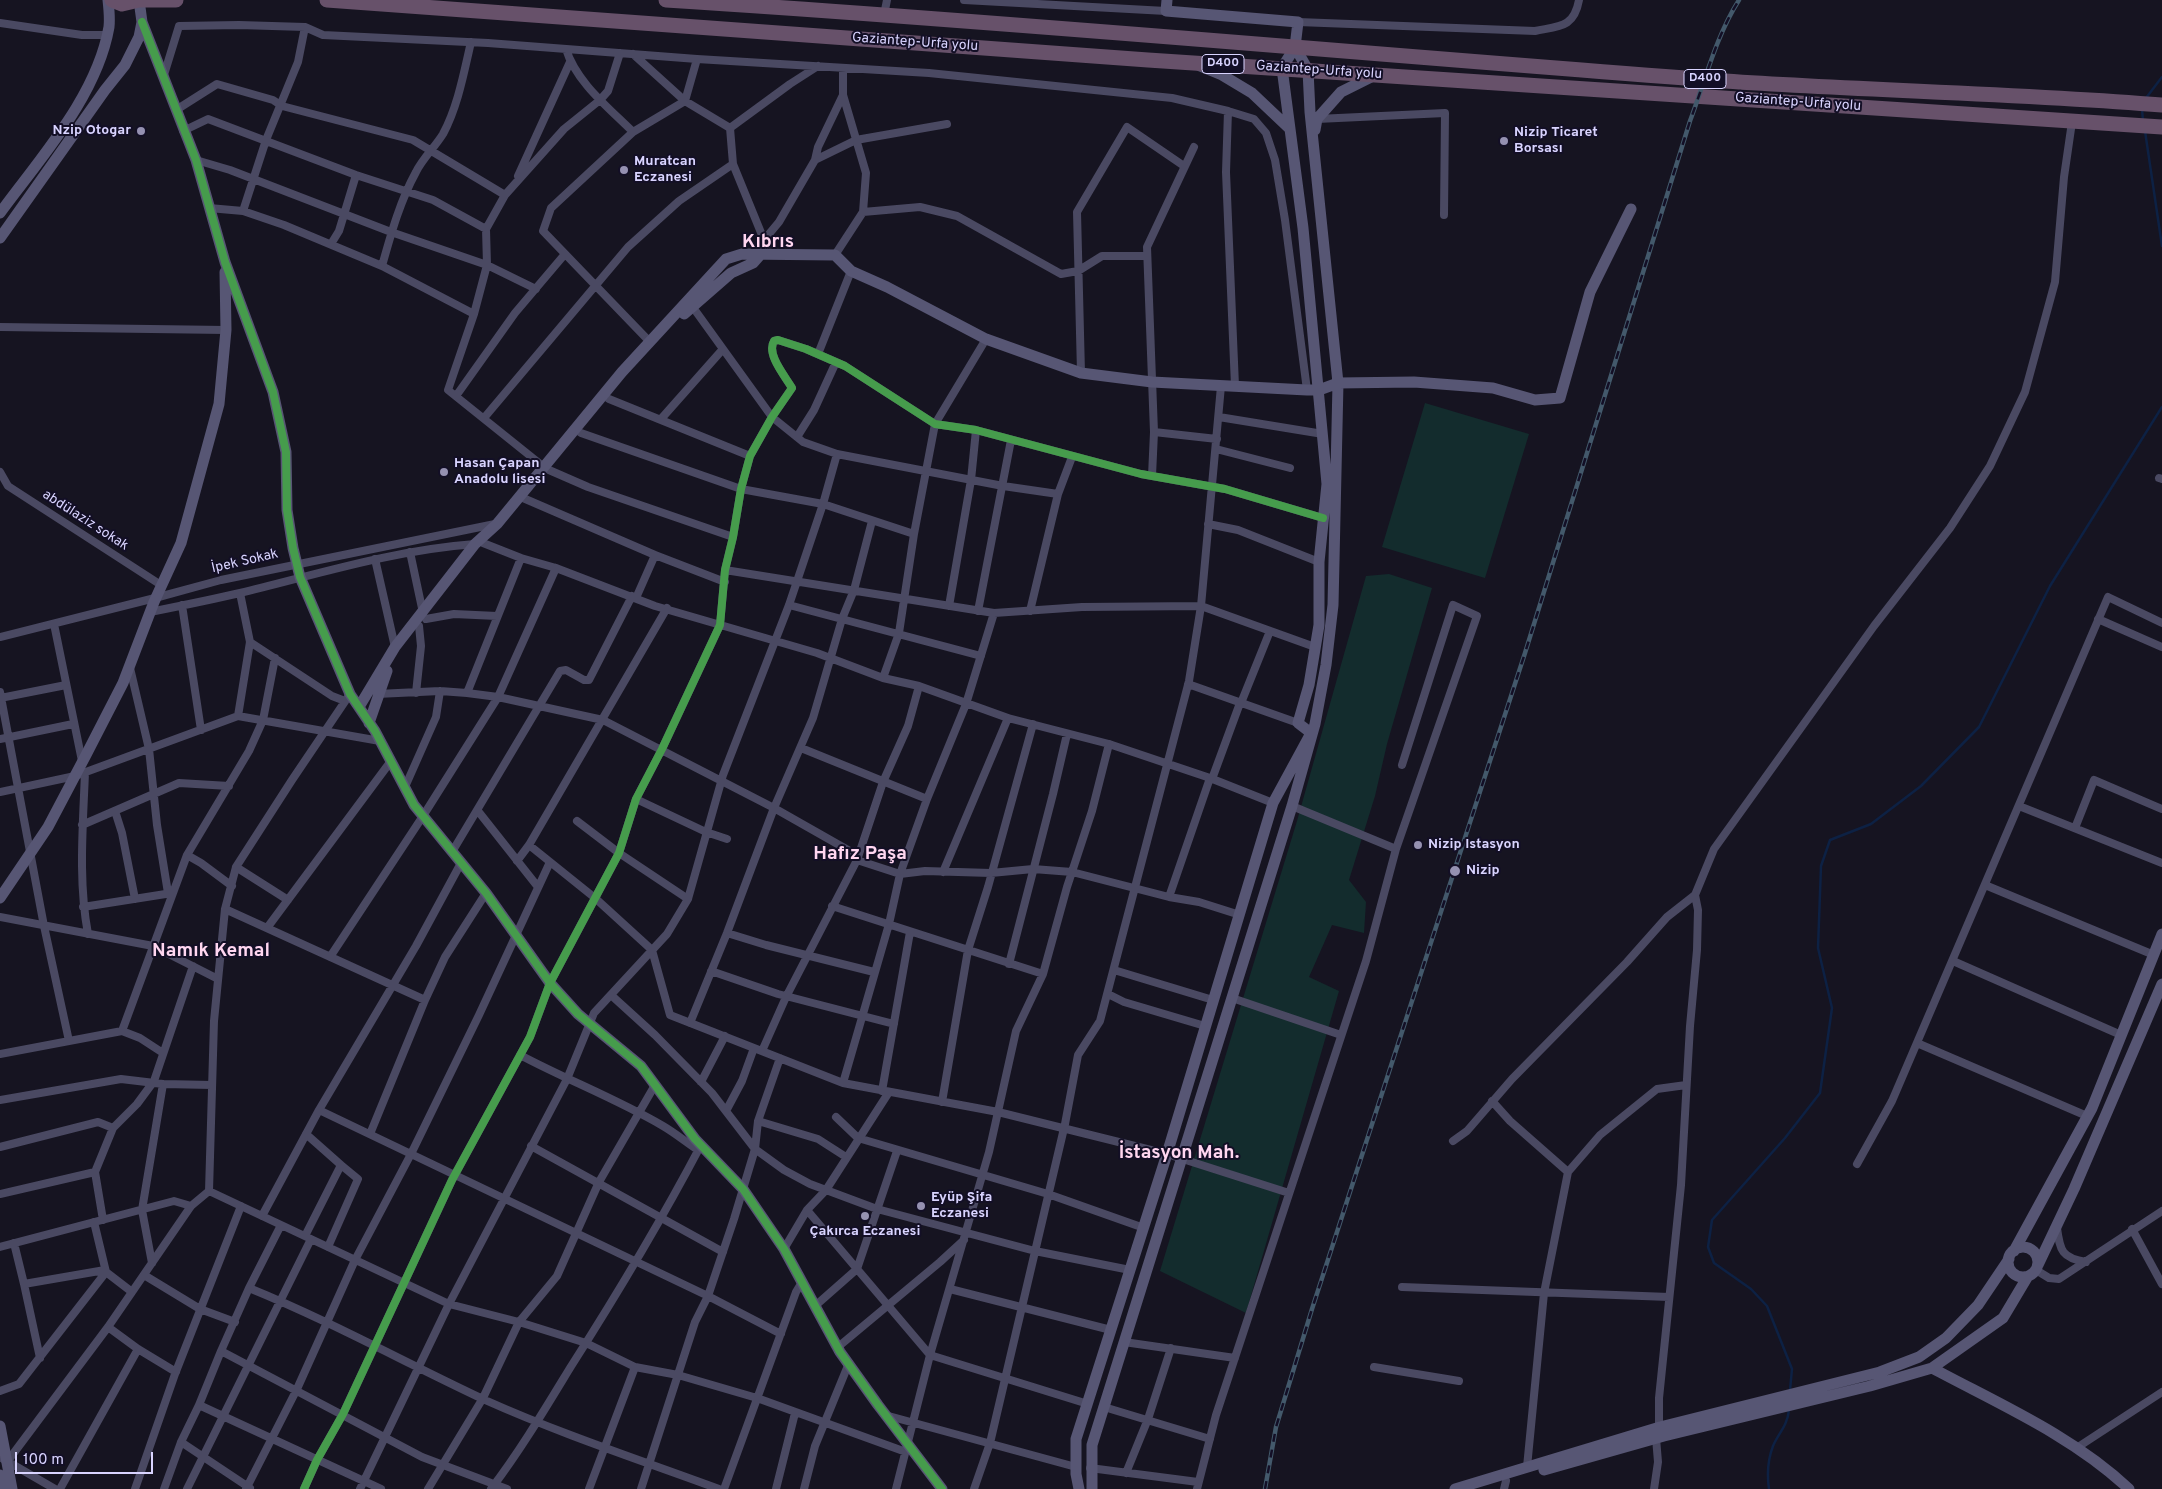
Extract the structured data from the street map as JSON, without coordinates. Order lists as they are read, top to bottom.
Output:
{
  "streets": {
    "highway": ["Gaziantep-Urfa yolu", "D400"],
    "street": ["abdülaziz sokak", "İpek Sokak"]
  },
  "districts": [
    "Kıbrıs",
    "Hafız Paşa",
    "Namık Kemal",
    "İstasyon Mah."
  ],
  "places": [
    "Nzip Otogar",
    "Nizip Ticaret Borsası",
    "Muratcan Eczanesi",
    "Hasan Çapan Anadolu lisesi",
    "Nizip Istasyon",
    "Nizip",
    "Eyüp Şifa Eczanesi",
    "Çakırca Eczanesi"
  ],
  "scale_bar": "100 m"
}
